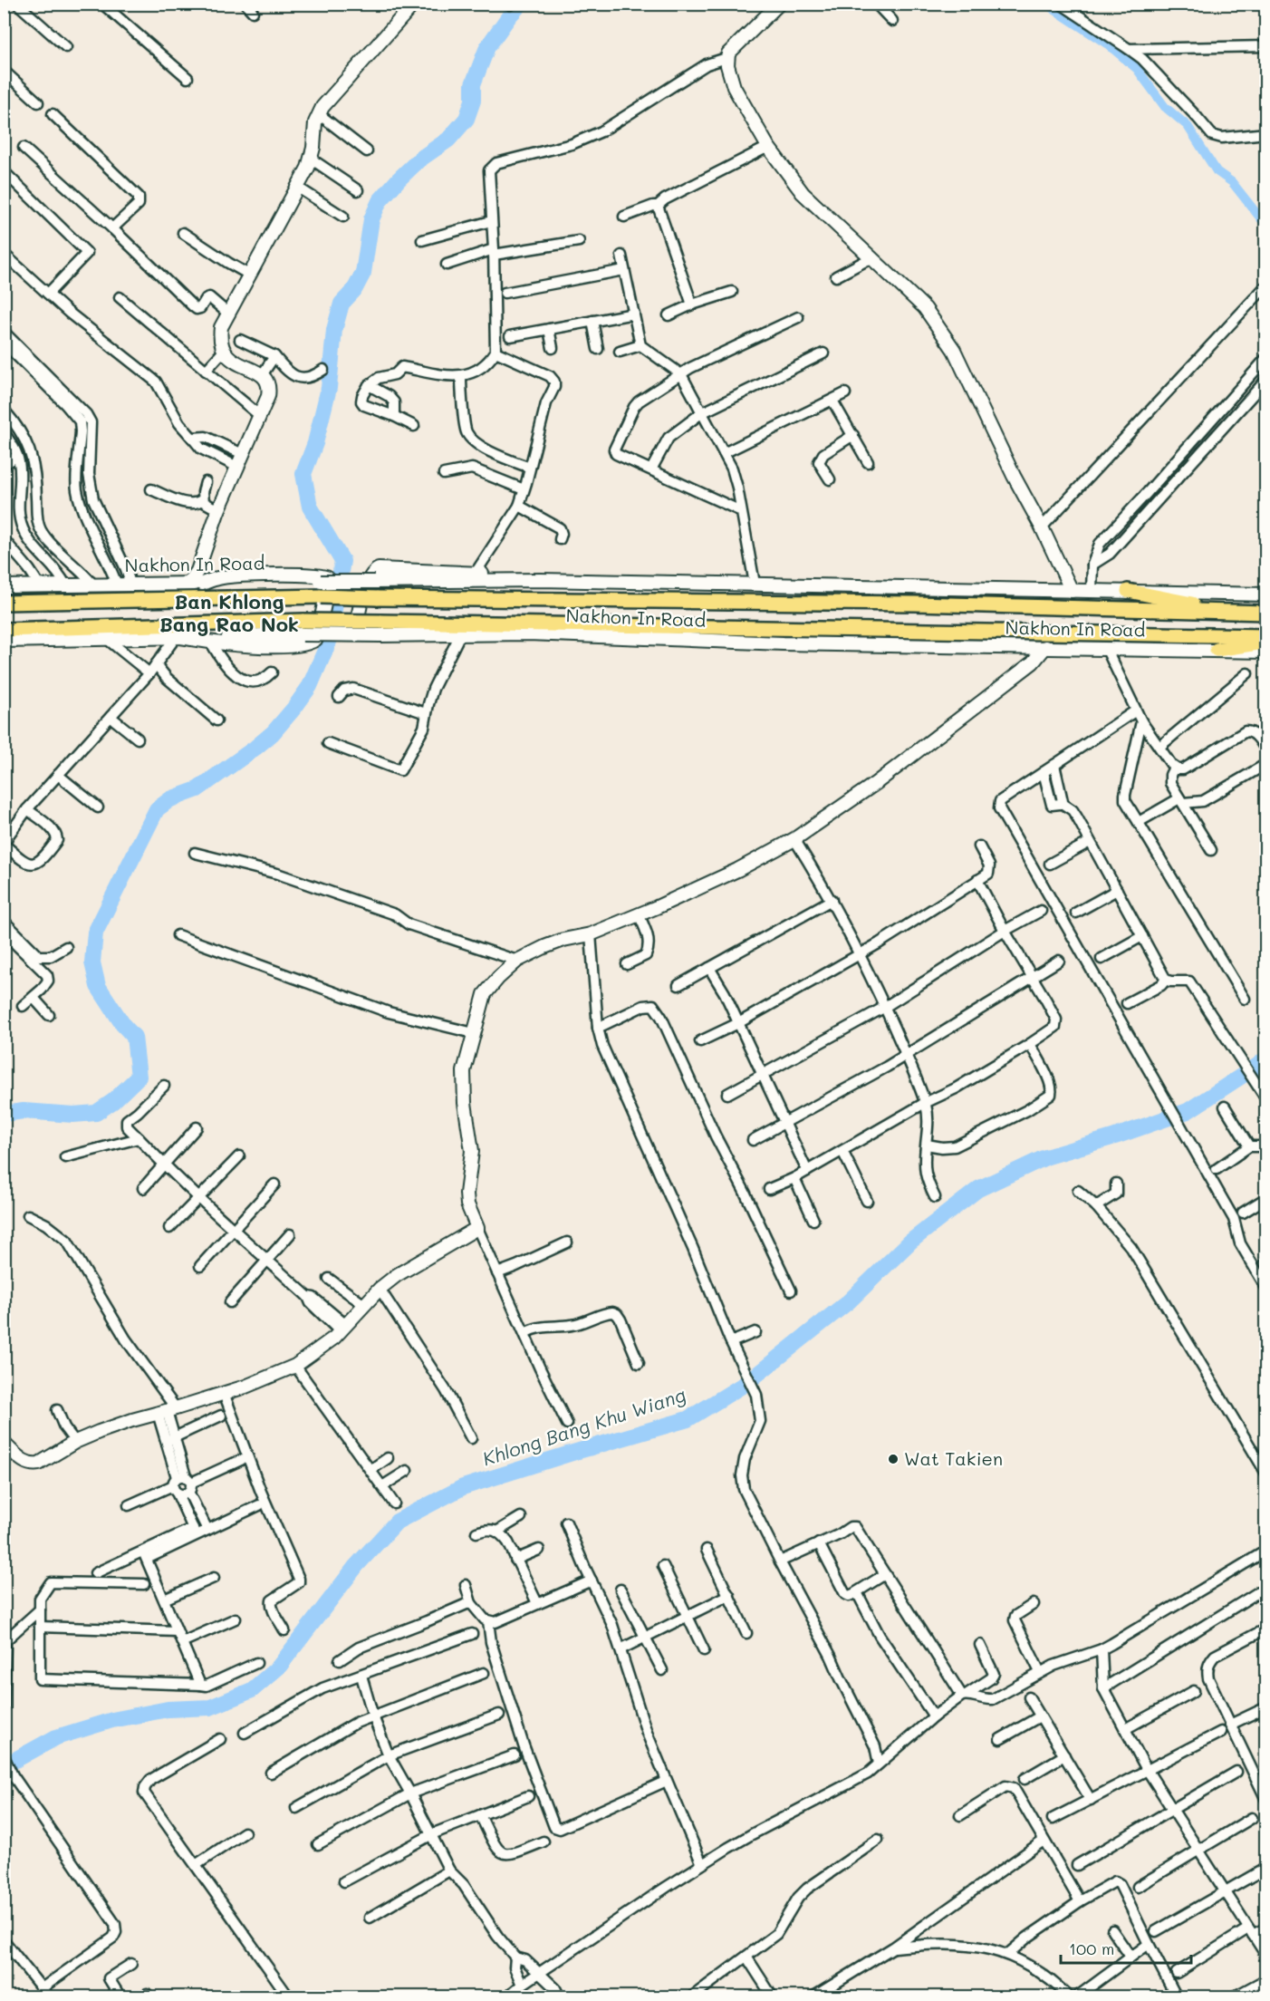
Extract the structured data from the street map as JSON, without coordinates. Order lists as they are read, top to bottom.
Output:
{
  "streets": {
    "main road": ["Nakhon In Road"]
  },
  "districts": ["Ban Khlong Bang Rao Nok"],
  "water": ["Khlong Bang Khu Wiang"],
  "places": ["Wat Takien"],
  "scale_bar": "100 m"
}
